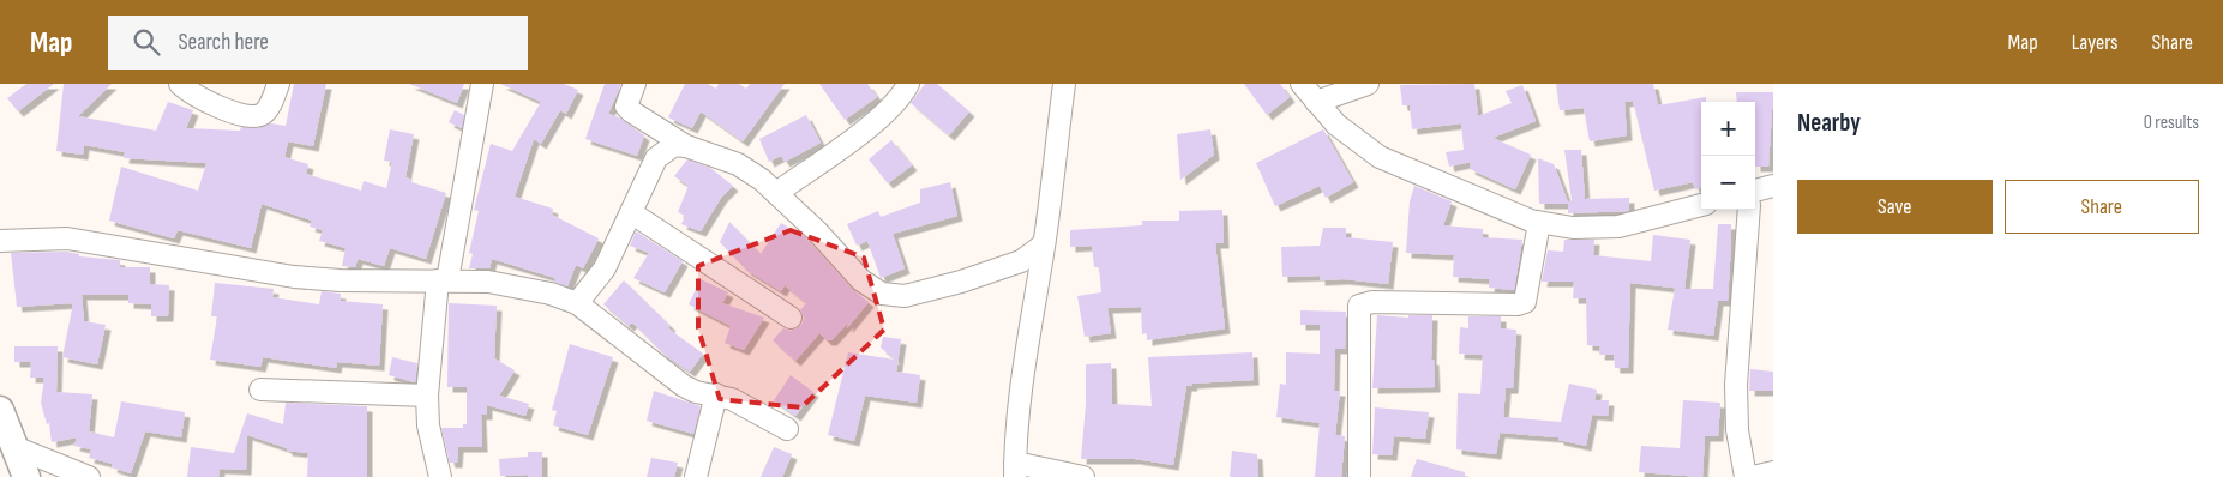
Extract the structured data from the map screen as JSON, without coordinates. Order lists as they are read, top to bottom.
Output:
{
  "page": {
    "header": "Map",
    "search": "Search here",
    "nav": ["Map", "Layers", "Share"],
    "heading": ["Nearby", "0 results"],
    "map_buttons": ["+", "−"],
    "buttons": ["Save", "Share"]
  }
}
